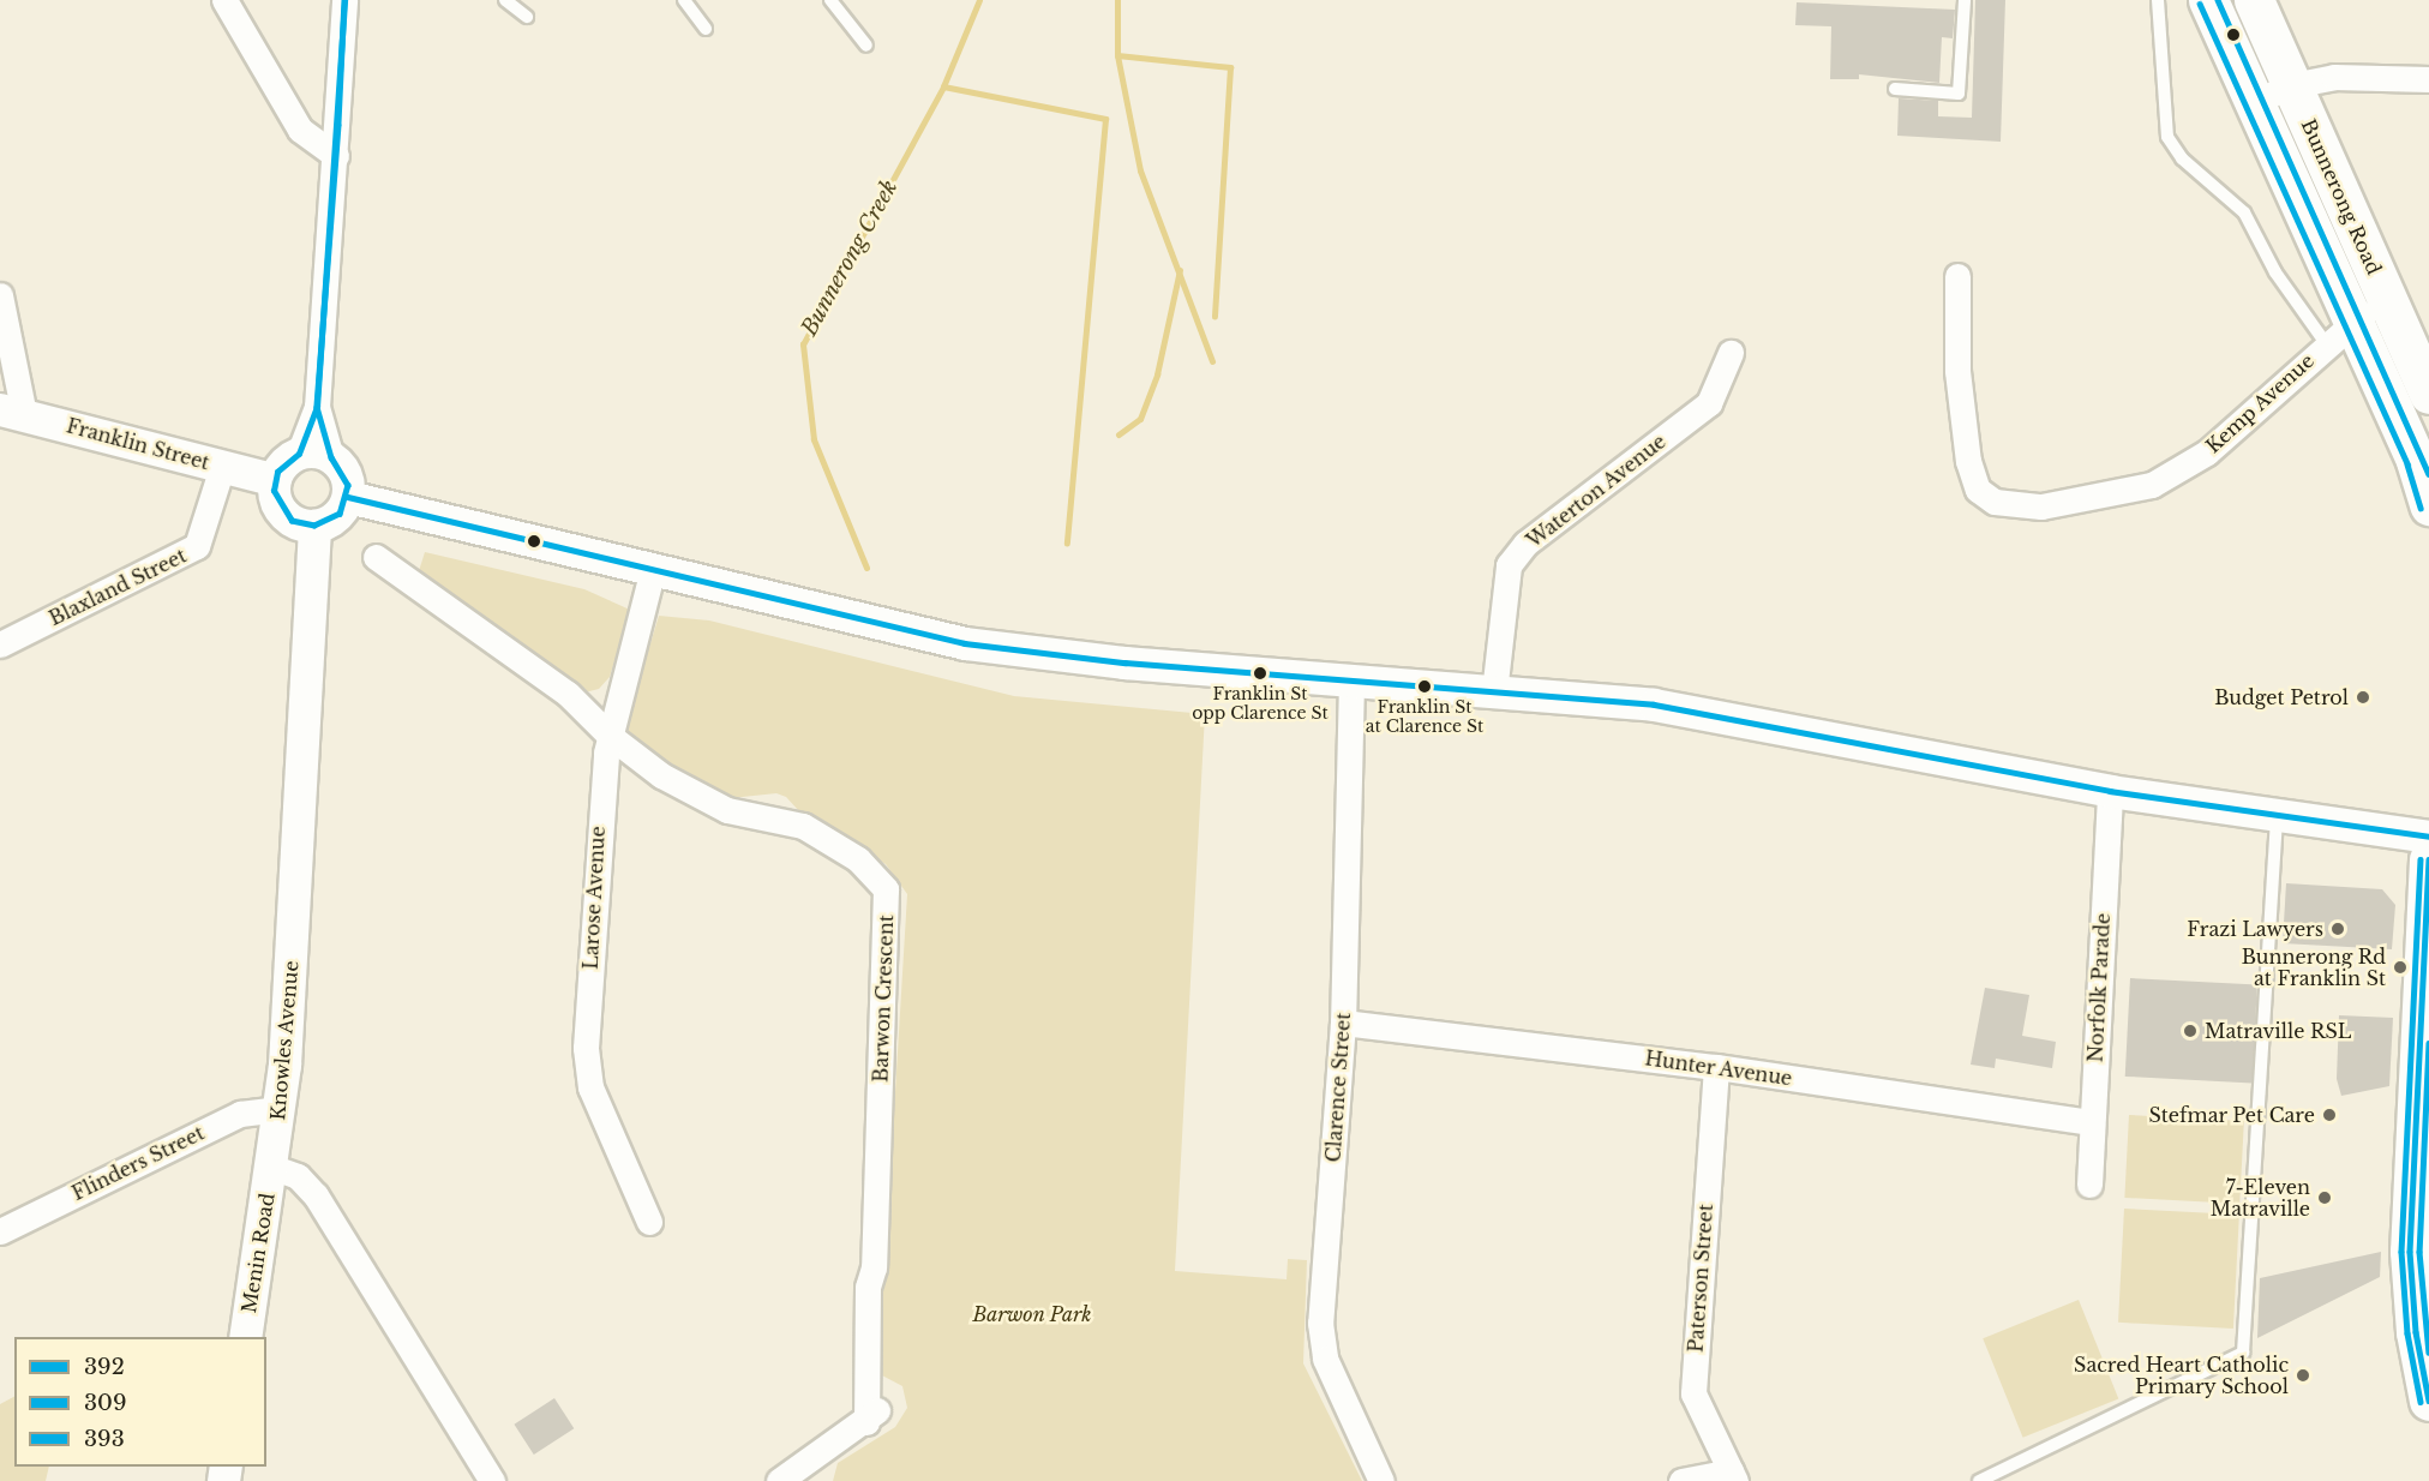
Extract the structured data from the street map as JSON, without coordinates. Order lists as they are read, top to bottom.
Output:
{
  "streets": {
    "main road": ["Bunnerong Road"],
    "street": [
      "Kemp Avenue",
      "Franklin Street",
      "Waterton Avenue",
      "Blaxland Street",
      "Larose Avenue",
      "Norfolk Parade",
      "Barwon Crescent",
      "Knowles Avenue",
      "Hunter Avenue",
      "Clarence Street",
      "Flinders Street",
      "Menin Road",
      "Paterson Street"
    ]
  },
  "crossings": [
    ["Bunnerong Road", "Kemp Avenue"],
    ["Franklin Street", "Blaxland Street"],
    ["Franklin Street", "Knowles Avenue"],
    ["Larose Avenue", "Barwon Crescent"],
    ["Norfolk Parade", "Hunter Avenue"],
    ["Knowles Avenue", "Flinders Street"],
    ["Knowles Avenue", "Menin Road"],
    ["Hunter Avenue", "Clarence Street"],
    ["Hunter Avenue", "Paterson Street"]
  ],
  "water": ["Bunnerong Creek"],
  "parks": ["Barwon Park"],
  "places": [
    "Franklin St opp Clarence St",
    "Franklin St at Clarence St",
    "Budget Petrol",
    "Frazi Lawyers",
    "Bunnerong Rd at Franklin St",
    "Matraville RSL",
    "Stefmar Pet Care",
    "7-Eleven Matraville",
    "Sacred Heart Catholic Primary School"
  ],
  "lines": ["transit line 392", "transit line 393", "transit line 309"],
  "legend": ["392", "309", "393"]
}
